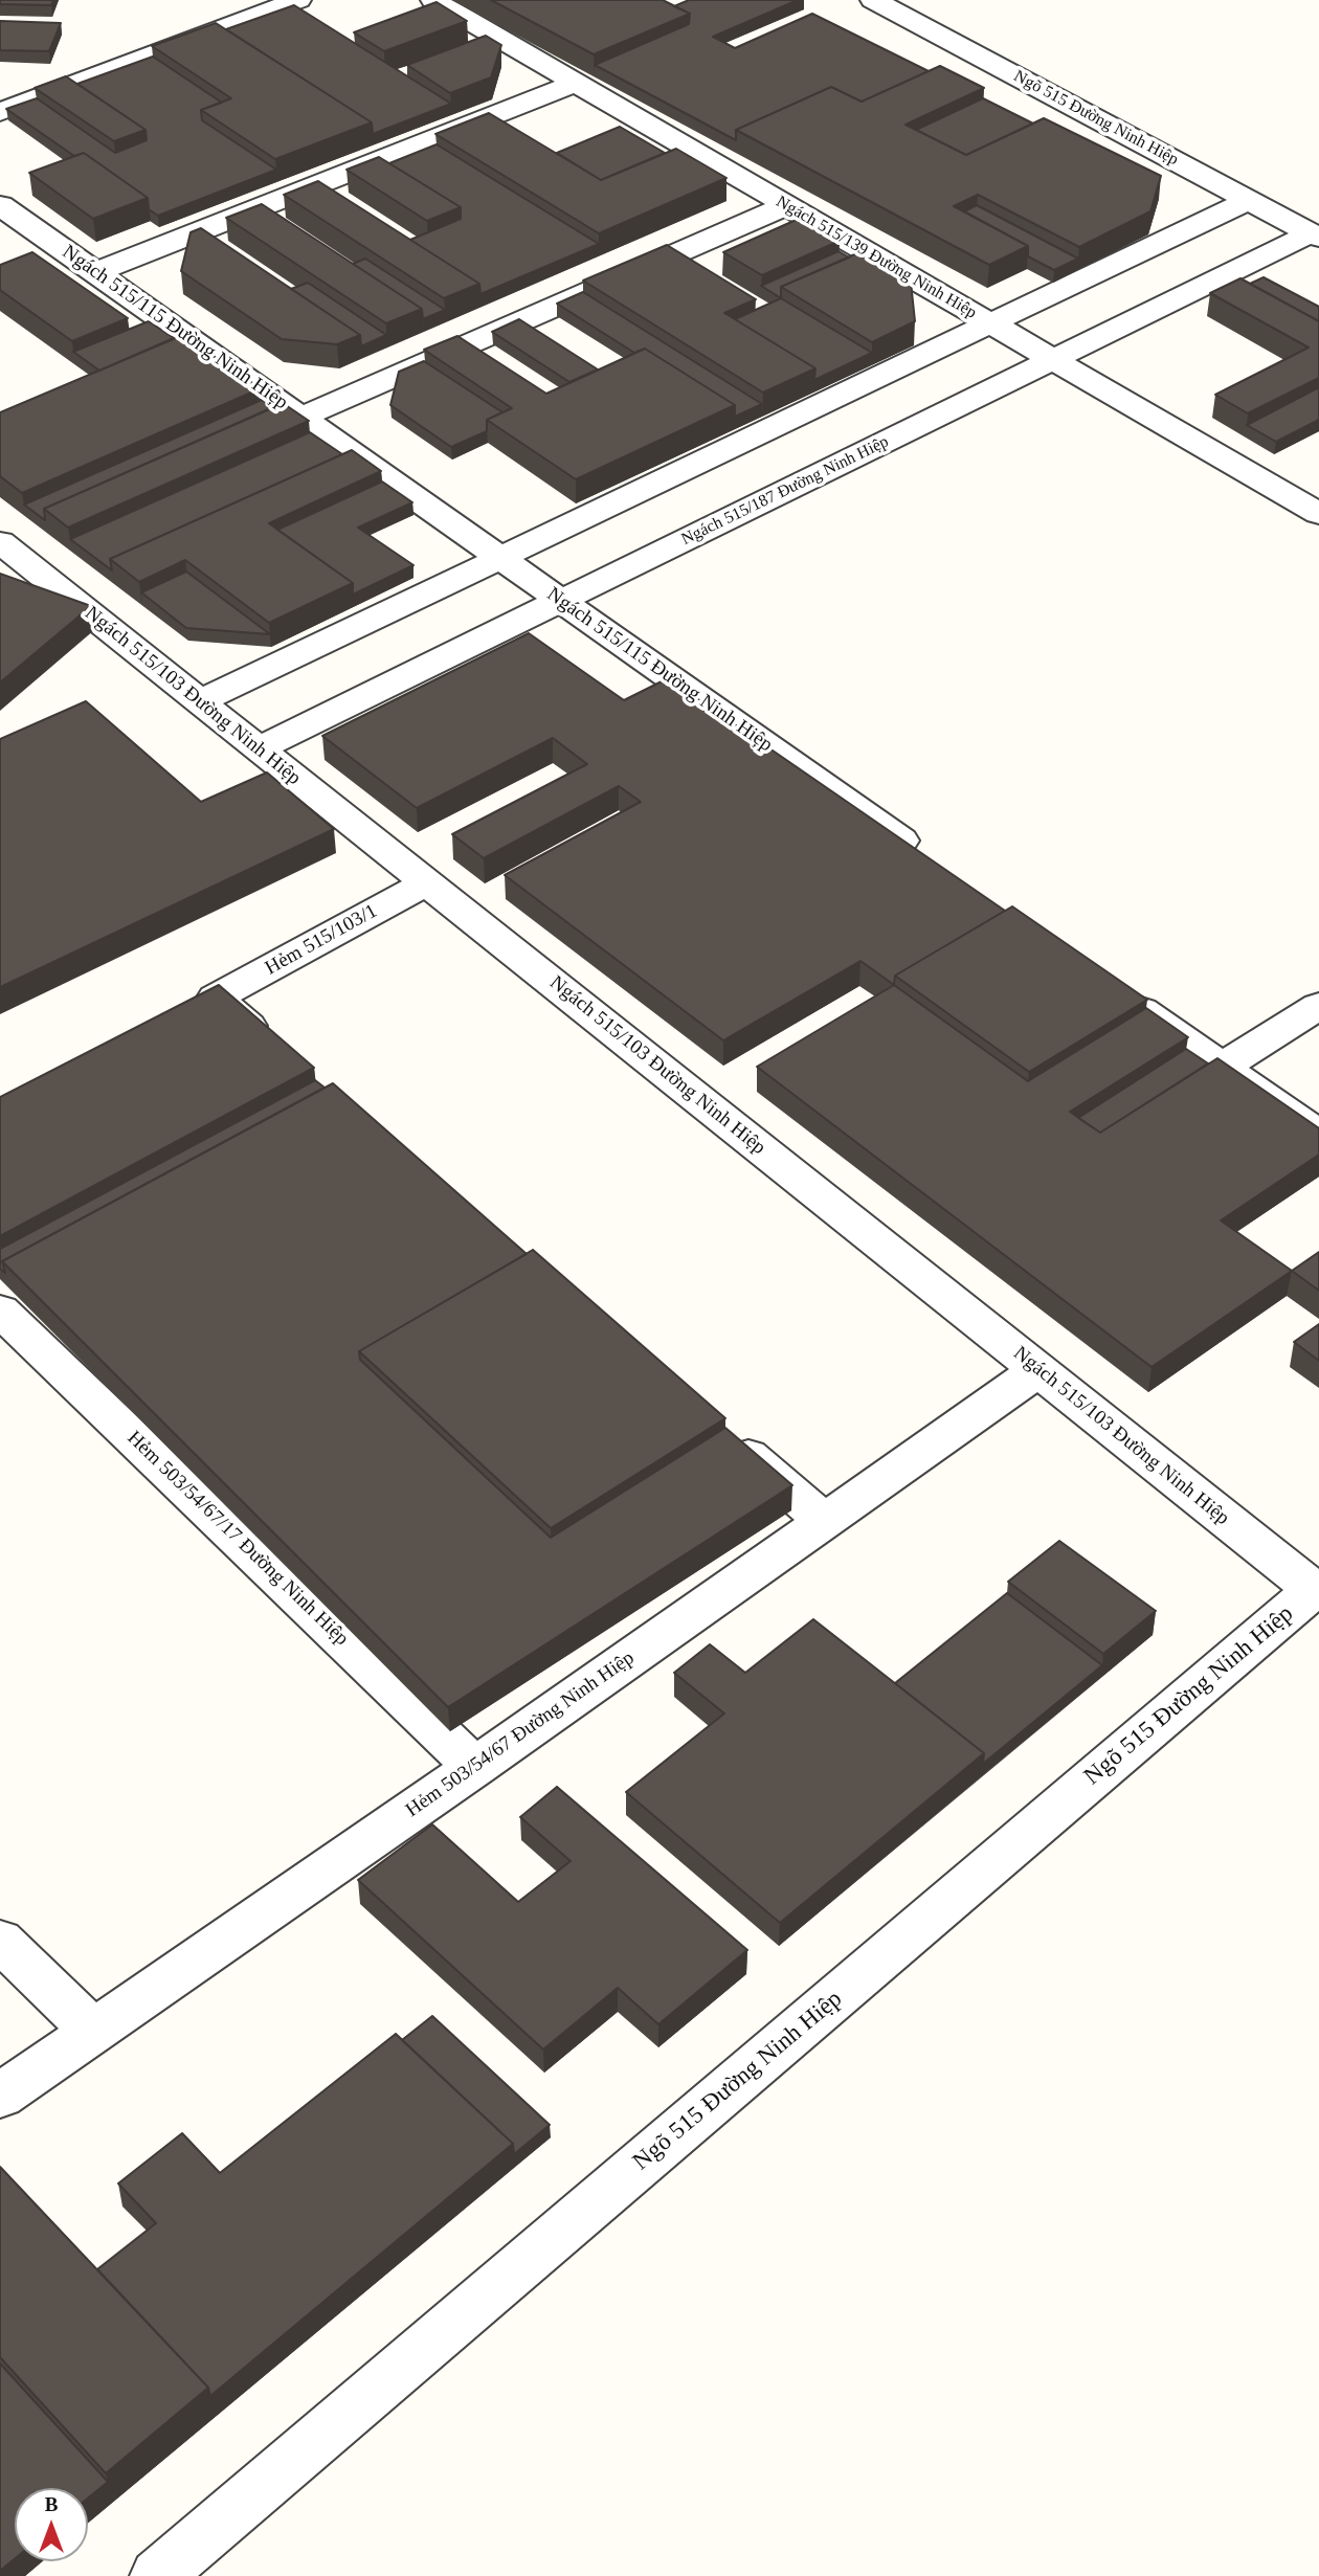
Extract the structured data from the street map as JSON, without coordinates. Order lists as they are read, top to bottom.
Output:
{
  "streets": {
    "street": [
      "Ngõ 515 Đường Ninh Hiệp",
      "Ngách 515/139 Đường Ninh Hiệp",
      "Ngách 515/115 Đường Ninh Hiệp",
      "Ngách 515/187 Đường Ninh Hiệp",
      "Ngách 515/103 Đường Ninh Hiệp",
      "Hẻm 515/103/1",
      "Hẻm 503/54/67/17 Đường Ninh Hiệp",
      "Hẻm 503/54/67 Đường Ninh Hiệp"
    ]
  },
  "crossings": [
    ["Ngõ 515 Đường Ninh Hiệp", "Ngách 515/187 Đường Ninh Hiệp"],
    ["Ngõ 515 Đường Ninh Hiệp", "Ngách 515/103 Đường Ninh Hiệp"],
    ["Ngách 515/139 Đường Ninh Hiệp", "Ngách 515/187 Đường Ninh Hiệp"],
    ["Ngách 515/115 Đường Ninh Hiệp", "Ngách 515/187 Đường Ninh Hiệp"],
    ["Ngách 515/187 Đường Ninh Hiệp", "Ngách 515/103 Đường Ninh Hiệp"],
    ["Ngách 515/103 Đường Ninh Hiệp", "Hẻm 515/103/1"],
    ["Ngách 515/103 Đường Ninh Hiệp", "Hẻm 503/54/67 Đường Ninh Hiệp"],
    ["Hẻm 503/54/67/17 Đường Ninh Hiệp", "Hẻm 503/54/67 Đường Ninh Hiệp"]
  ],
  "north": "top"
}
